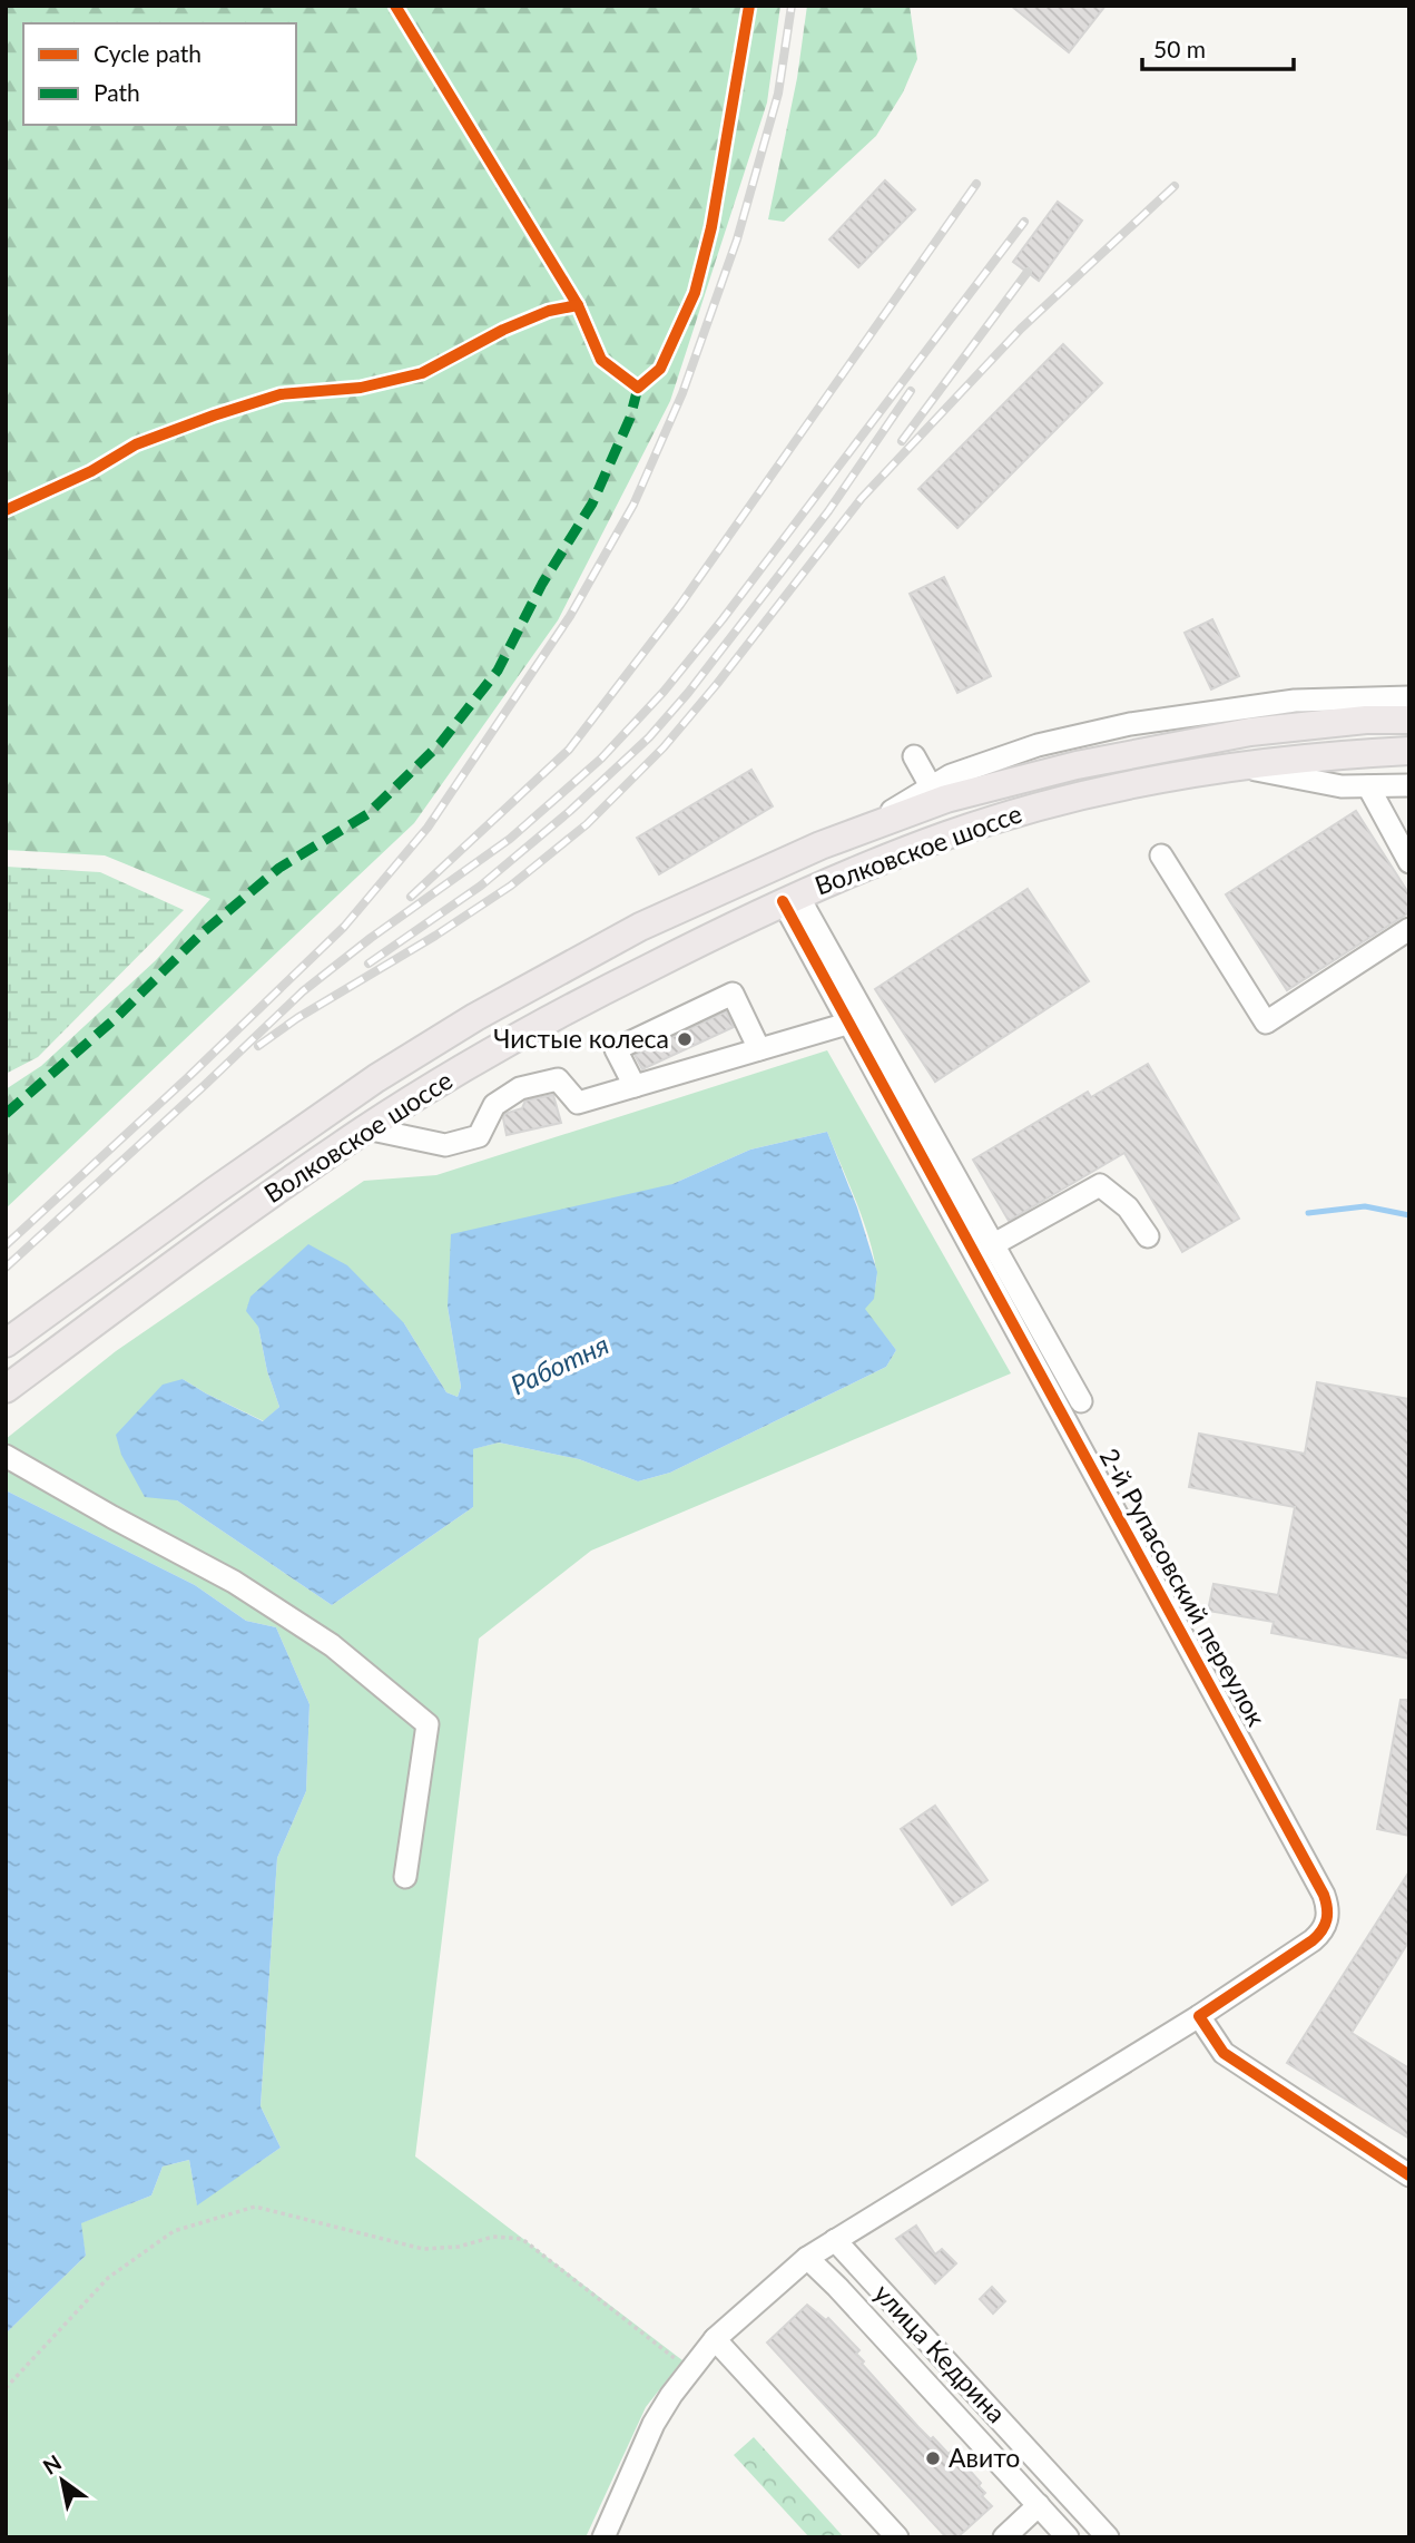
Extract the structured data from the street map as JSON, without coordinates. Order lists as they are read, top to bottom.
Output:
{
  "streets": {
    "main road": ["Волковское шоссе"],
    "street": ["2-й Рупасовский переулок", "улица Кедрина"]
  },
  "crossings": [
    ["Волковское шоссе", "2-й Рупасовский переулок"],
    ["2-й Рупасовский переулок", "улица Кедрина"]
  ],
  "water": ["Работня"],
  "places": ["Чистые колеса", "Авито"],
  "legend": ["Cycle path", "Path"],
  "scale_bar": "50 m",
  "north": "top left"
}
